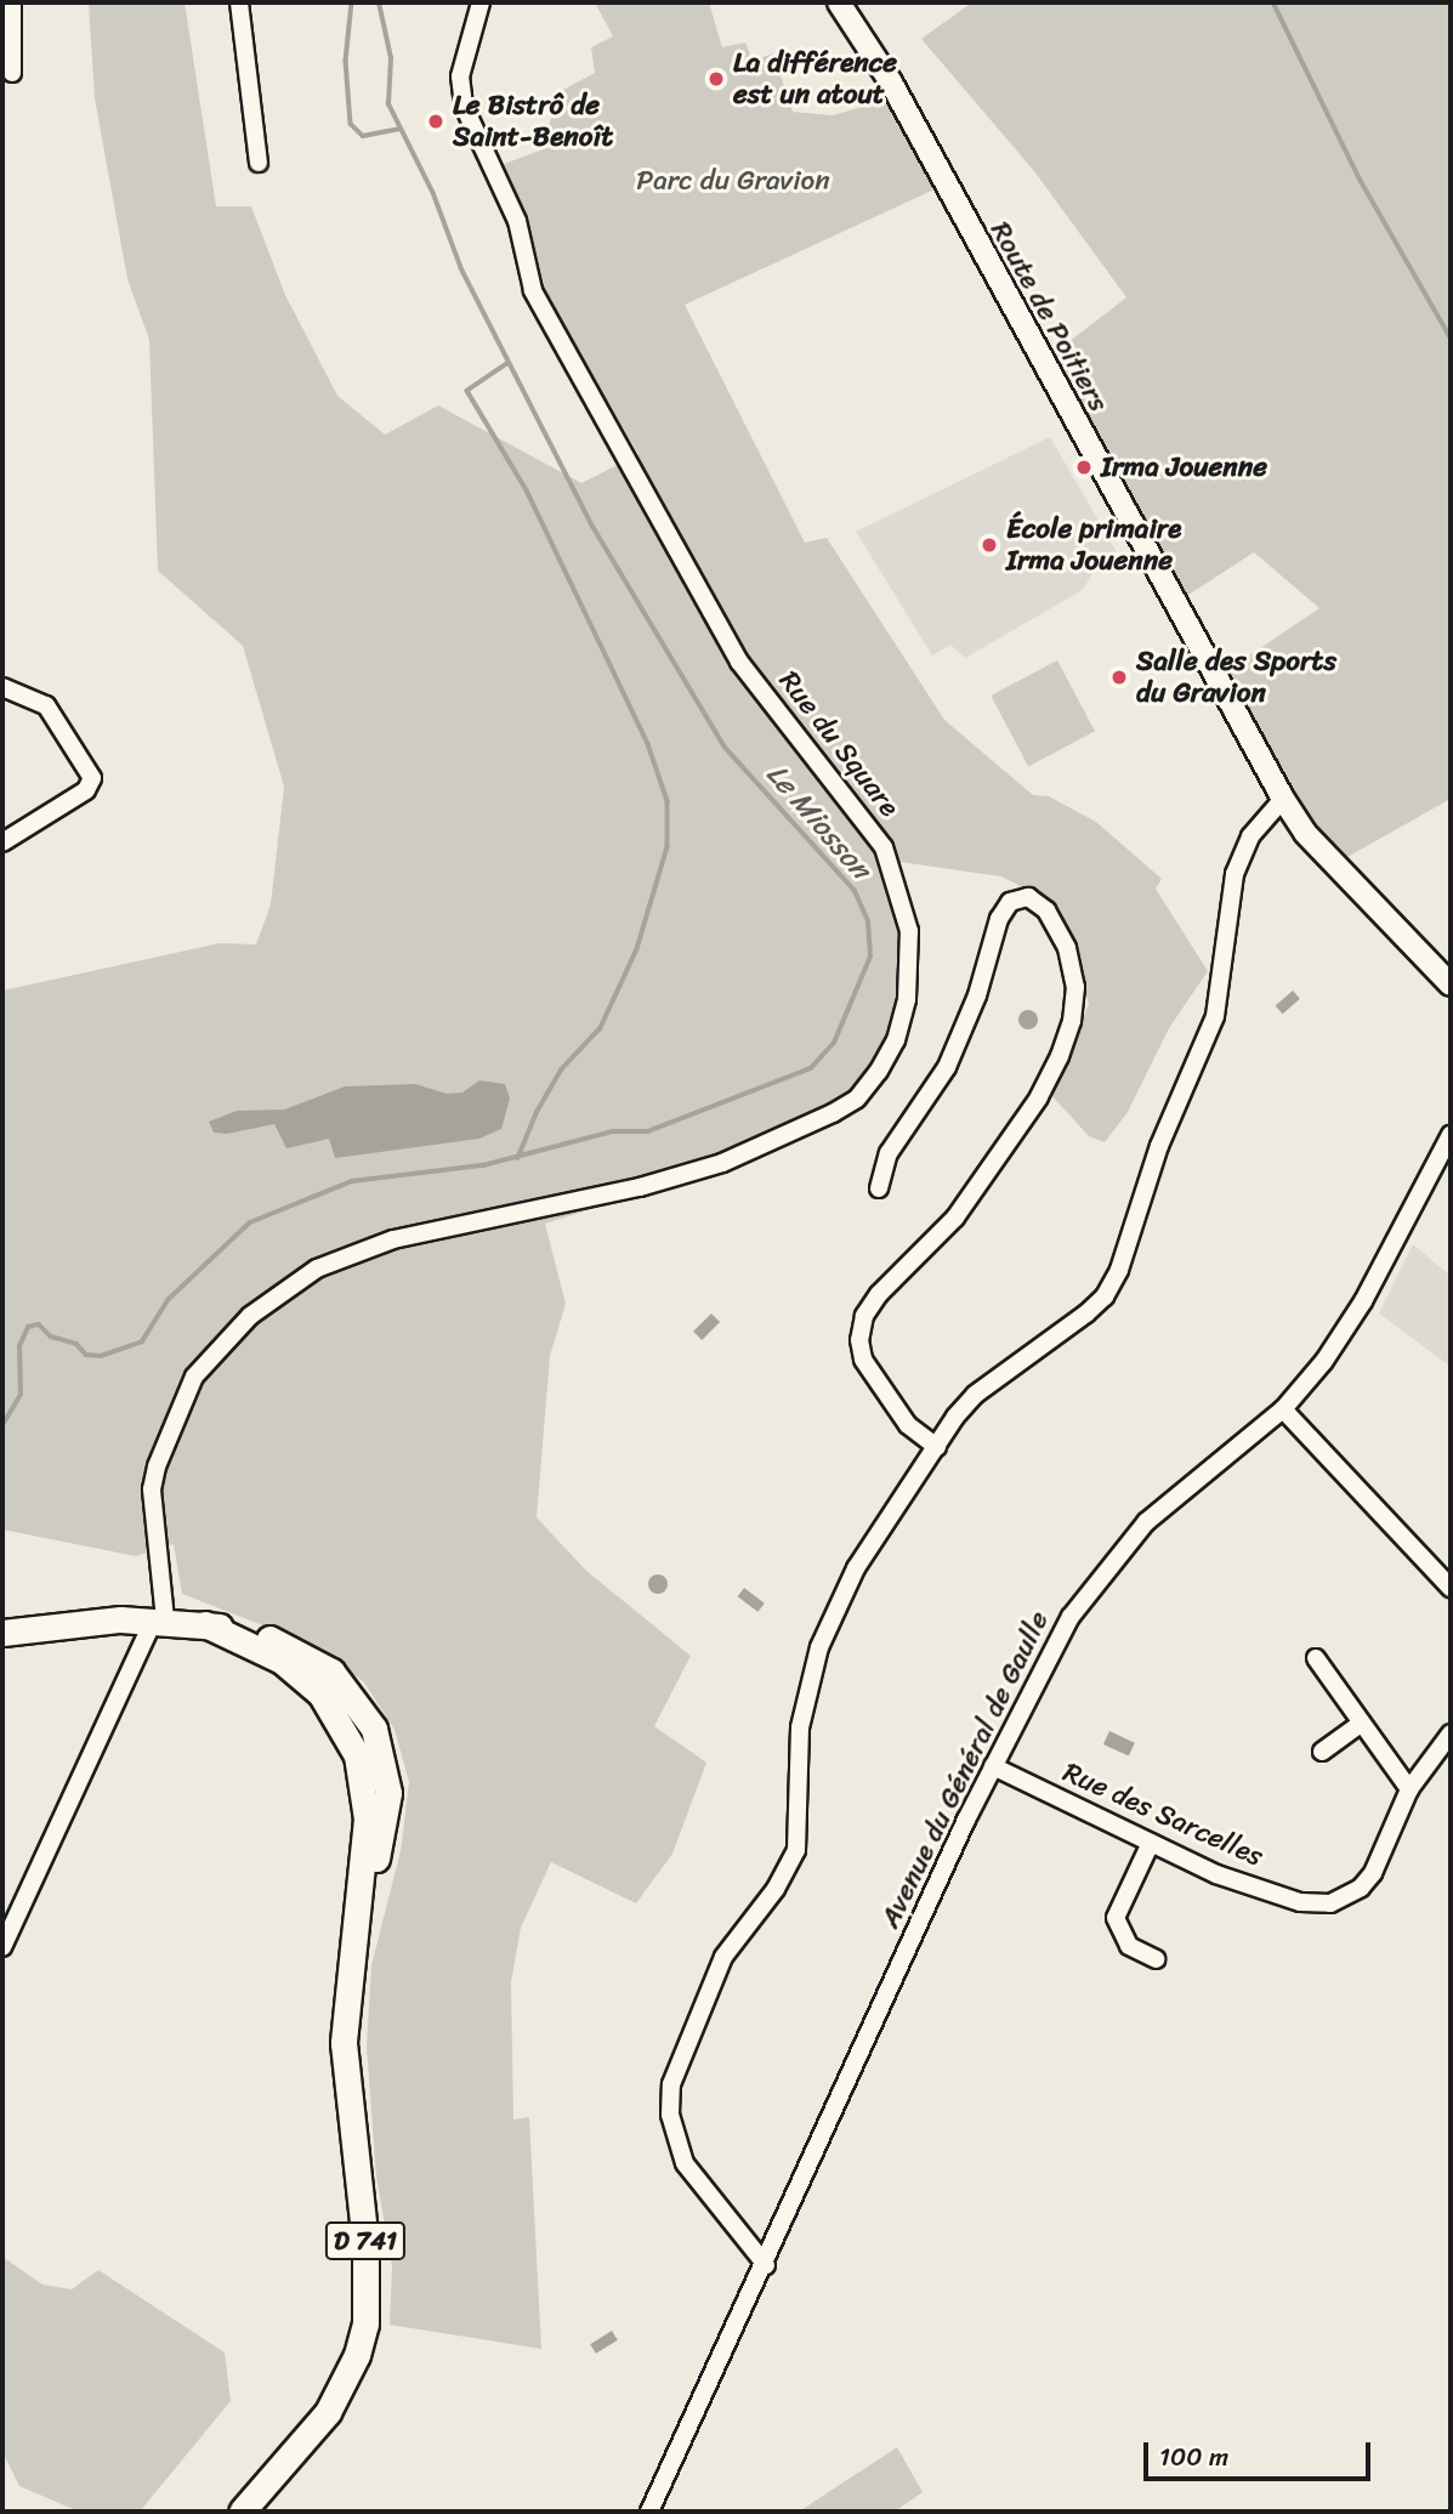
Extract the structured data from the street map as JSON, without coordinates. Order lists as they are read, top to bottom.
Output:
{
  "streets": {
    "main road": ["D 741"],
    "street": [
      "Route de Poitiers",
      "Rue du Square",
      "Avenue du Général de Gaulle",
      "Rue des Sarcelles"
    ]
  },
  "crossings": [
    ["Rue du Square", "D 741"],
    ["Avenue du Général de Gaulle", "Rue des Sarcelles"]
  ],
  "water": ["Le Miosson"],
  "parks": ["Parc du Gravion"],
  "places": [
    "La différence est un atout",
    "Le Bistrô de Saint-Benoît",
    "Irma Jouenne",
    "École primaire Irma Jouenne",
    "Salle des Sports du Gravion"
  ],
  "scale_bar": "100 m"
}
